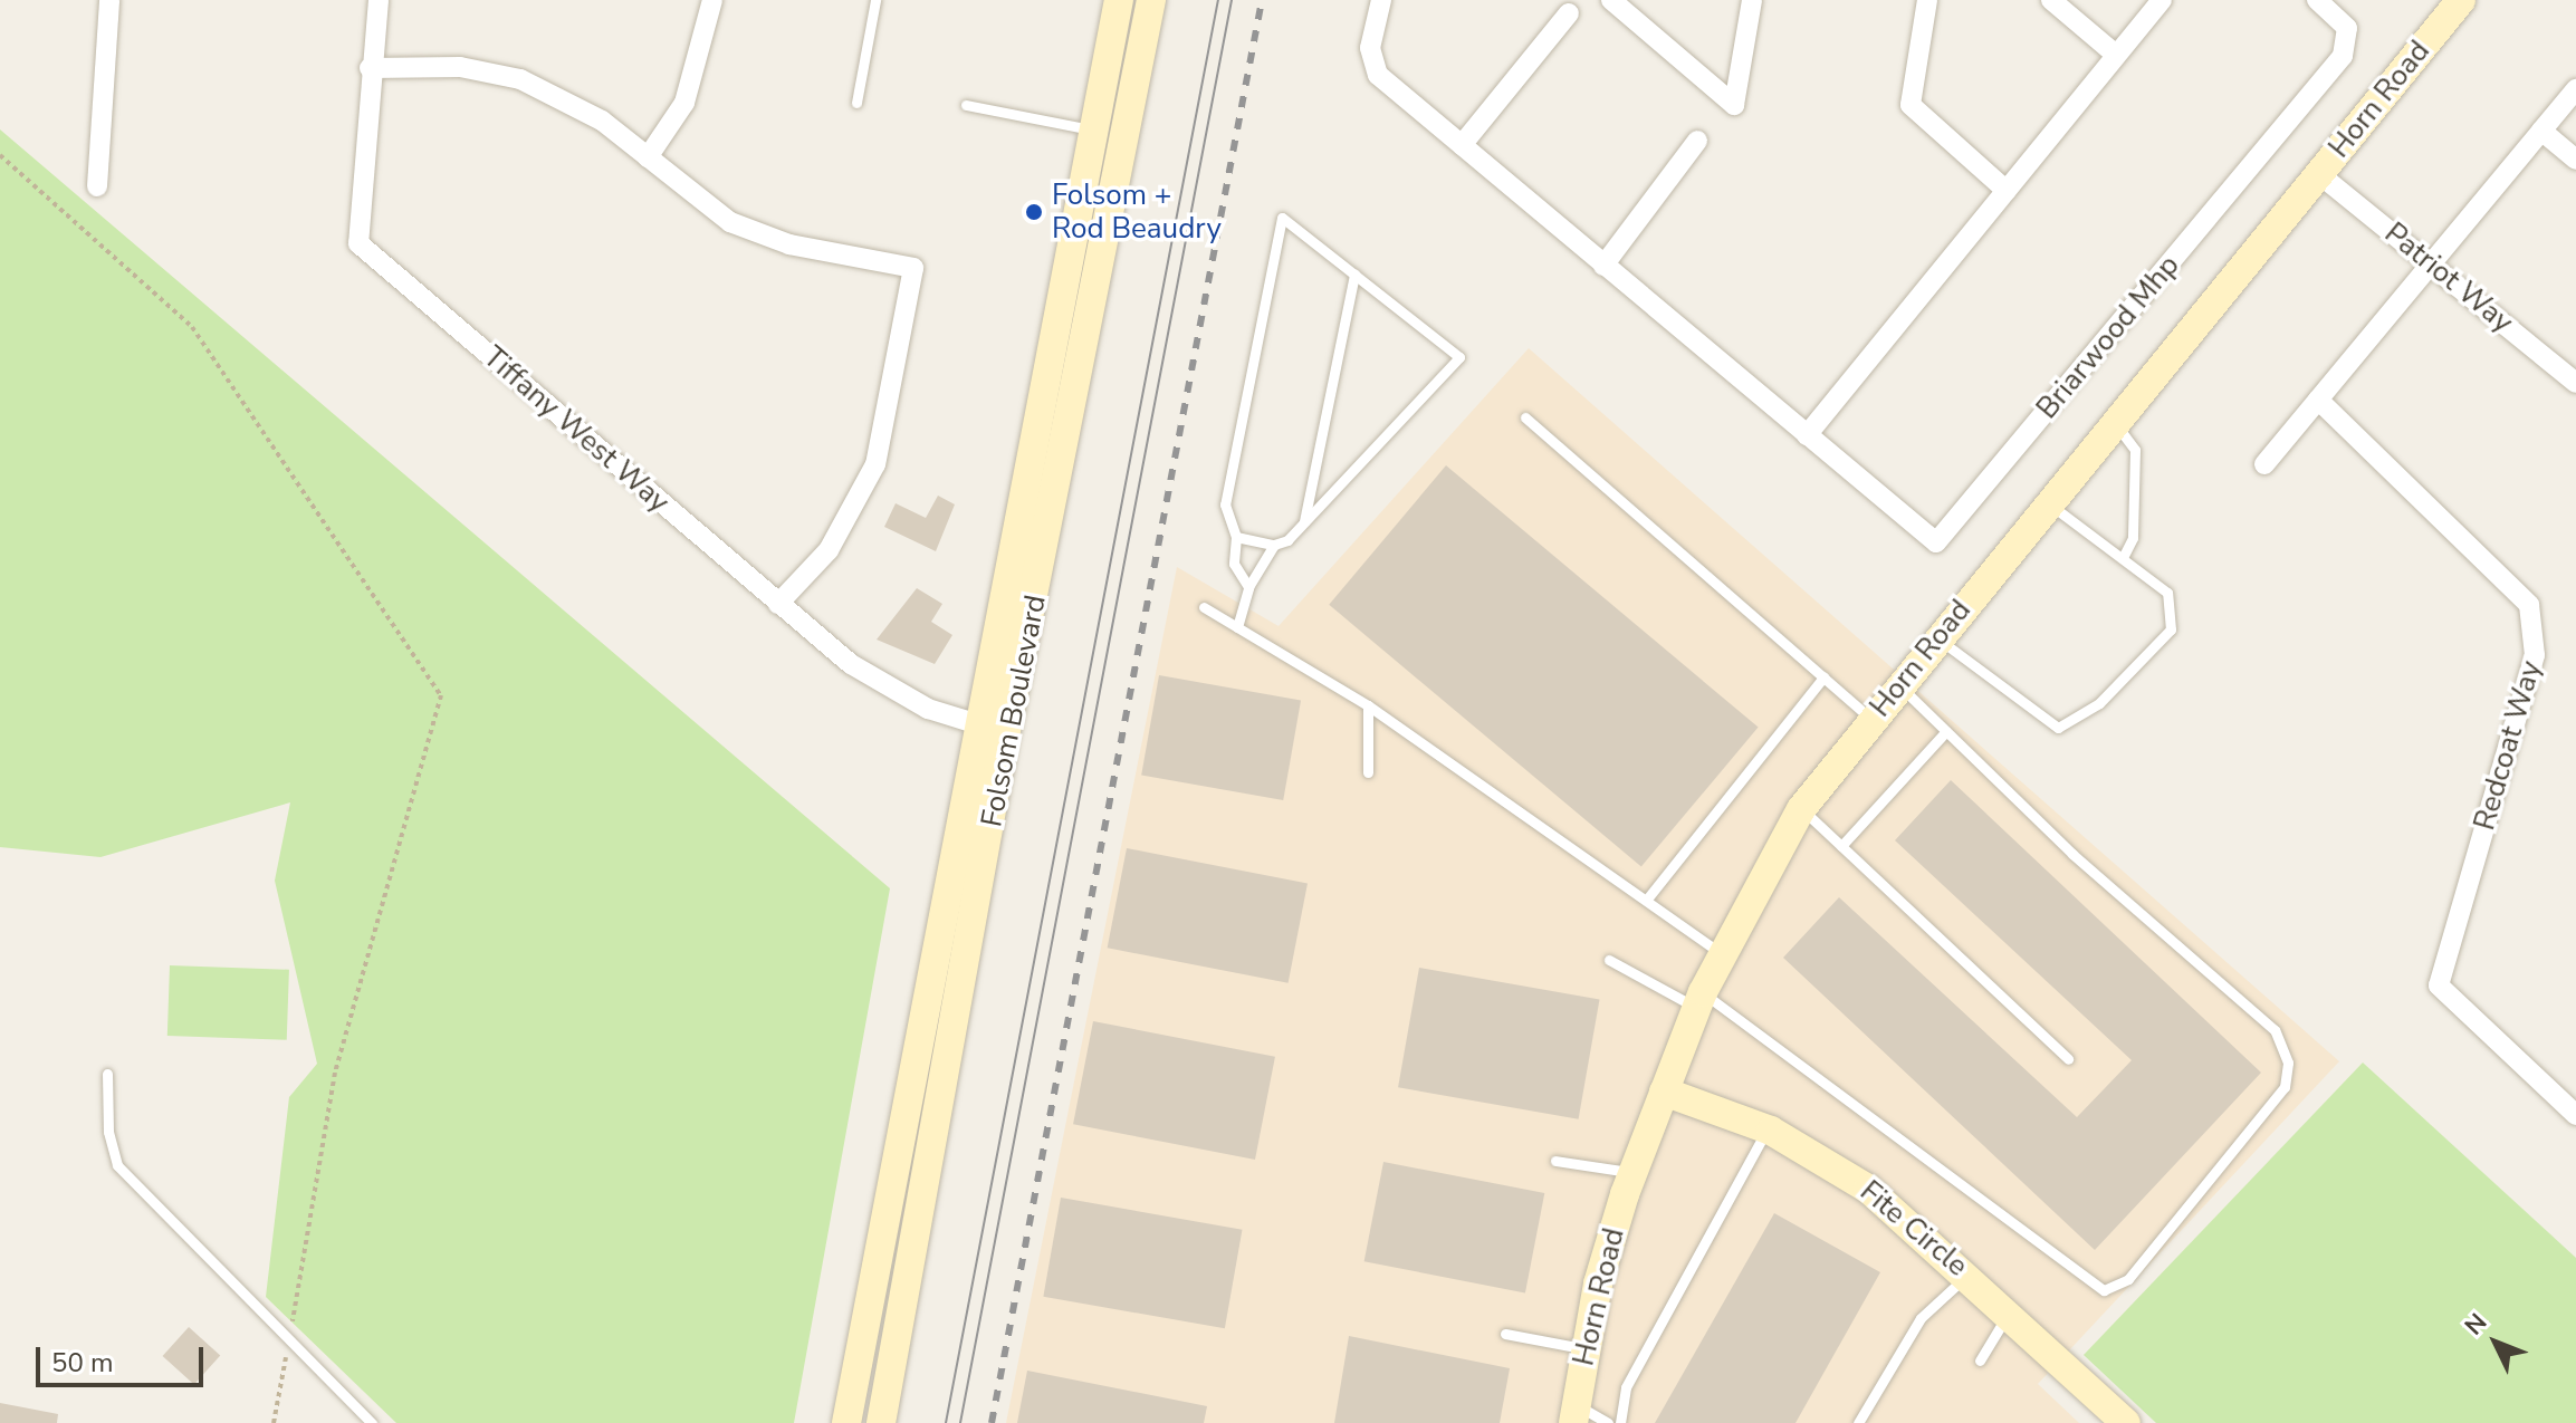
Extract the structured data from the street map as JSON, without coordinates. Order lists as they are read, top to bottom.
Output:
{
  "streets": {
    "main road": ["Horn Road", "Folsom Boulevard", "Fite Circle"],
    "street": [
      "Patriot Way",
      "Briarwood Mhp",
      "Tiffany West Way",
      "Redcoat Way"
    ]
  },
  "crossings": [
    ["Horn Road", "Patriot Way"],
    ["Horn Road", "Fite Circle"],
    ["Tiffany West Way", "Folsom Boulevard"]
  ],
  "places": ["Folsom + Rod Beaudry"],
  "scale_bar": "50 m",
  "north": "top left"
}
